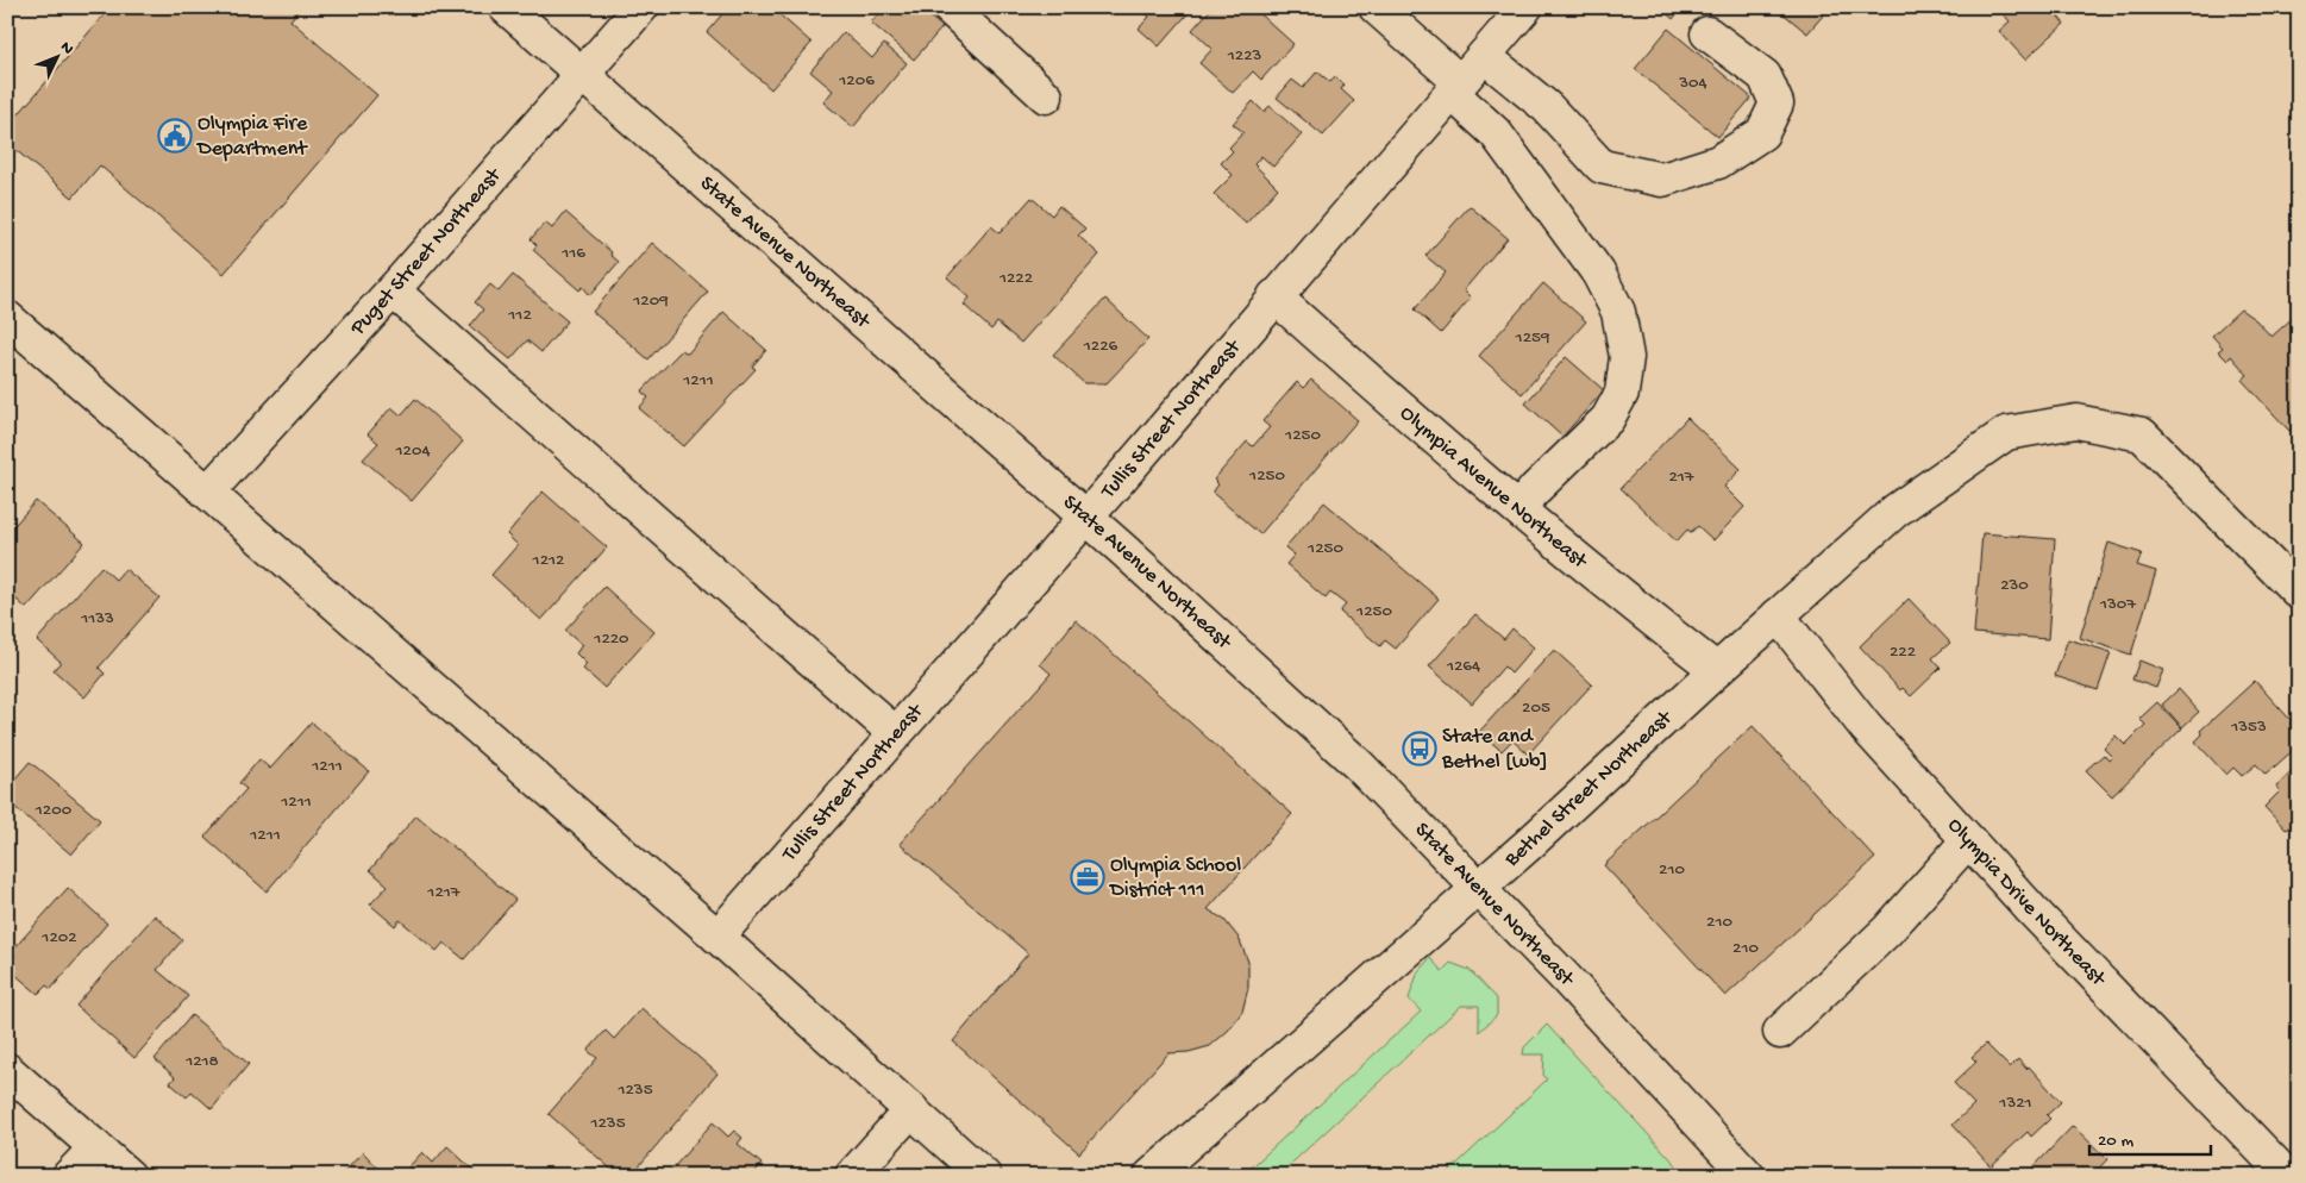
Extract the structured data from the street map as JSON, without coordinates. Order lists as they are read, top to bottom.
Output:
{
  "streets": {
    "street": [
      "Puget Street Northeast",
      "State Avenue Northeast",
      "Tullis Street Northeast",
      "Olympia Avenue Northeast",
      "Bethel Street Northeast",
      "Olympia Drive Northeast"
    ]
  },
  "crossings": [
    ["Puget Street Northeast", "State Avenue Northeast"],
    ["State Avenue Northeast", "Tullis Street Northeast"],
    ["State Avenue Northeast", "Bethel Street Northeast"],
    ["Tullis Street Northeast", "Olympia Avenue Northeast"],
    ["Olympia Avenue Northeast", "Bethel Street Northeast"],
    ["Bethel Street Northeast", "Olympia Drive Northeast"]
  ],
  "places": {
    "public building": ["Olympia Fire Department"],
    "bus stop": ["State and Bethel [wb]"],
    "office": ["Olympia School District 111"]
  },
  "house_numbers": [
    "1223",
    "1206",
    "304",
    "116",
    "1222",
    "1209",
    "112",
    "1259",
    "1226",
    "1211",
    "1250",
    "1204",
    "1250",
    "217",
    "1250",
    "1212",
    "230",
    "1307",
    "1250",
    "1133",
    "1220",
    "222",
    "1264",
    "205",
    "1353",
    "1211",
    "1211",
    "1200",
    "1211",
    "210",
    "1217",
    "210",
    "1202",
    "210",
    "1218",
    "1235",
    "1321",
    "1235"
  ],
  "scale_bar": "20 m",
  "north": "top right"
}
